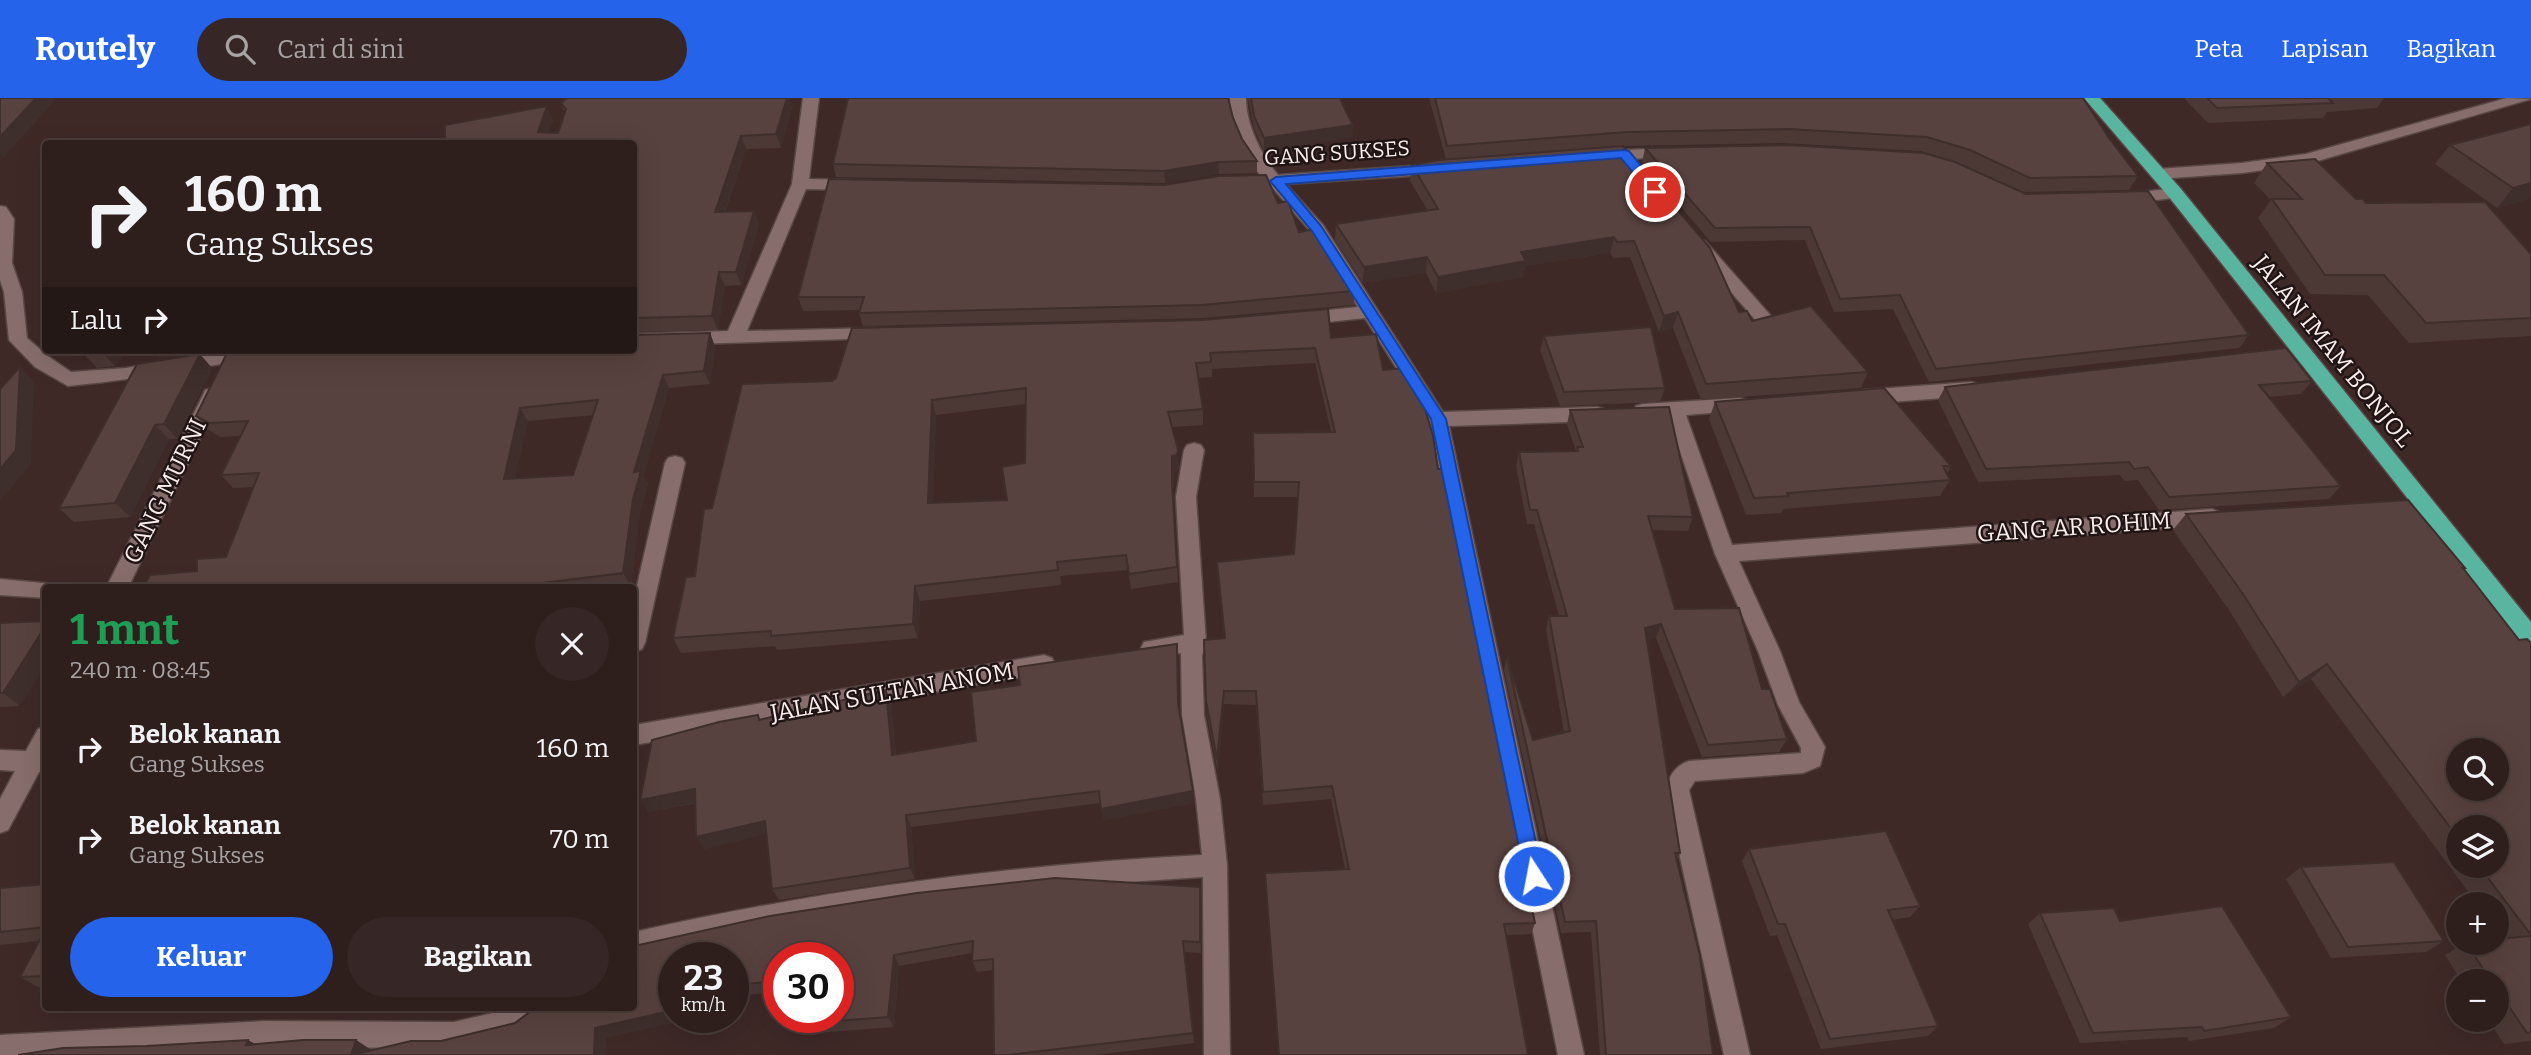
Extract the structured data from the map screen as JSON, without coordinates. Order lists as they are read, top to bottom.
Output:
{
  "streets": {
    "highway": ["JALAN IMAM BONJOL"],
    "street": [
      "GANG SUKSES",
      "GANG MURNI",
      "GANG AR ROHIM",
      "JALAN SULTAN ANOM"
    ]
  },
  "page": {
    "header": "Routely",
    "search": "Cari di sini",
    "nav": ["Peta", "Lapisan", "Bagikan"],
    "turn": ["160 m", "Gang Sukses"],
    "then": "Lalu",
    "heading": ["1 mnt", "240 m · 08:45"],
    "list": [
      {
        "name": "Belok kanan",
        "note": "Gang Sukses",
        "value": "160 m"
      },
      {
        "name": "Belok kanan",
        "note": "Gang Sukses",
        "value": "70 m"
      }
    ],
    "map_buttons": ["+", "−"],
    "buttons": ["Keluar", "Bagikan"],
    "speed": "23 km/h",
    "limit": "30"
  }
}
